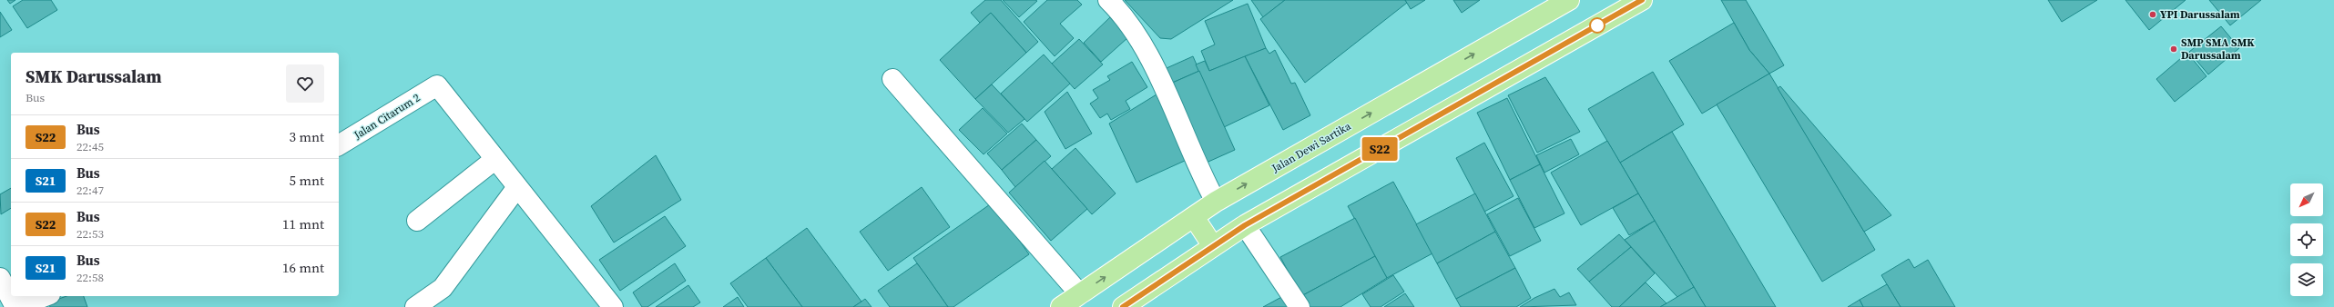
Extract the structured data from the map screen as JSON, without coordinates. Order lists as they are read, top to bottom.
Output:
{
  "streets": {
    "highway": ["Jalan Dewi Sartika"],
    "street": ["Jalan Citarum 2"]
  },
  "places": ["YPI Darussalam", "SMP SMA SMK Darussalam"],
  "lines": ["bus line S22"],
  "north": "bottom left",
  "page": {
    "on_map": "S22",
    "heading": ["SMK Darussalam", "Bus"],
    "list": [
      {
        "mark": "S22",
        "name": "Bus",
        "note": "22:45",
        "value": "3 mnt"
      },
      {
        "mark": "S21",
        "name": "Bus",
        "note": "22:47",
        "value": "5 mnt"
      },
      {
        "mark": "S22",
        "name": "Bus",
        "note": "22:53",
        "value": "11 mnt"
      },
      {
        "mark": "S21",
        "name": "Bus",
        "note": "22:58",
        "value": "16 mnt"
      }
    ]
  }
}
